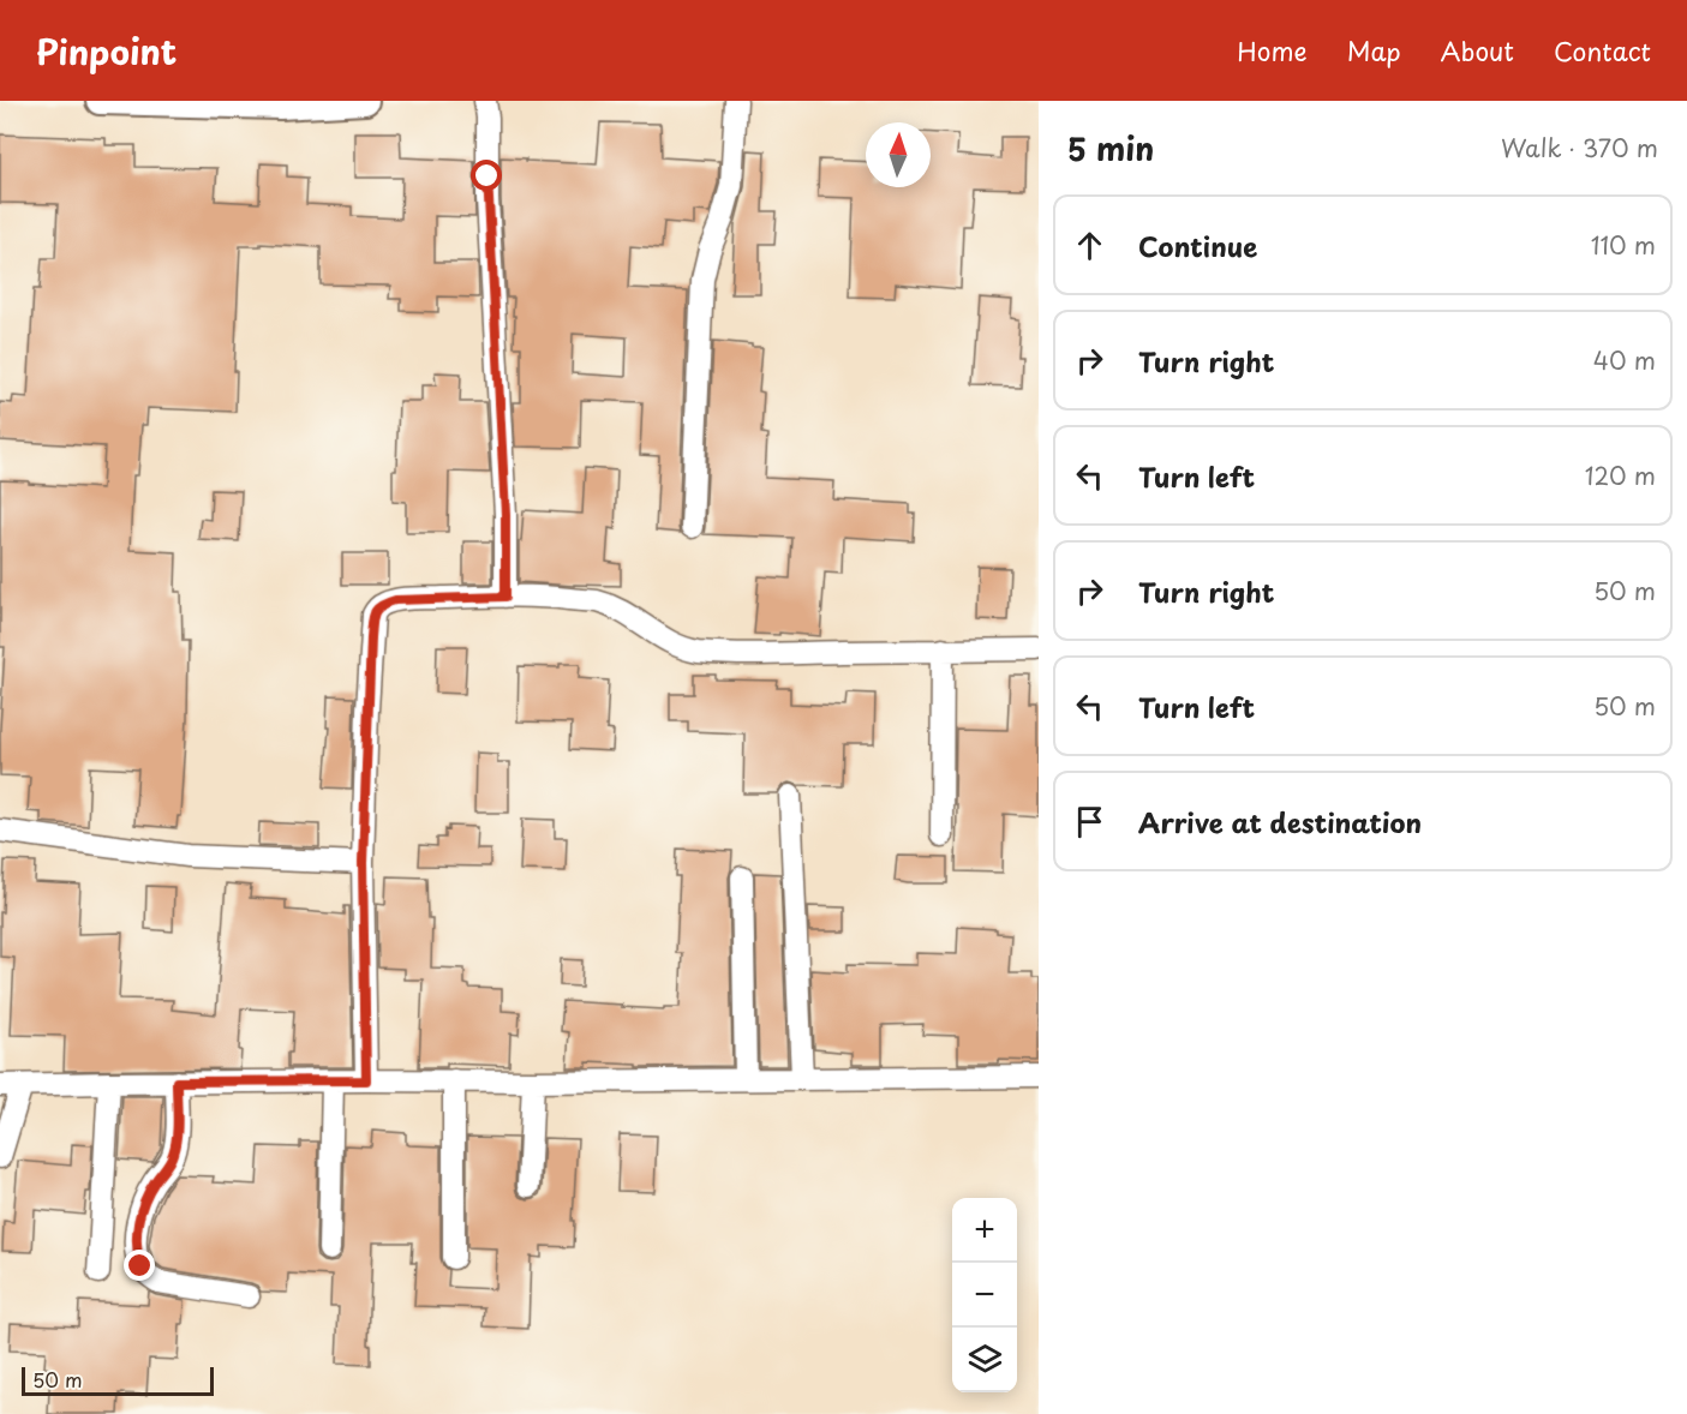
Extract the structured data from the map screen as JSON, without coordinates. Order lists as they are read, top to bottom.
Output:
{
  "scale_bar": "50 m",
  "north": "top",
  "page": {
    "header": "Pinpoint",
    "nav": [
      "Home",
      "Map",
      "About",
      "Contact"
    ],
    "heading": ["5 min", "Walk · 370 m"],
    "list": [
      ["Continue", "110 m"],
      ["Turn right", "40 m"],
      ["Turn left", "120 m"],
      ["Turn right", "50 m"],
      ["Turn left", "50 m"],
      "Arrive at destination"
    ],
    "map_buttons": ["+", "−"],
    "scale": "50 m"
  }
}
